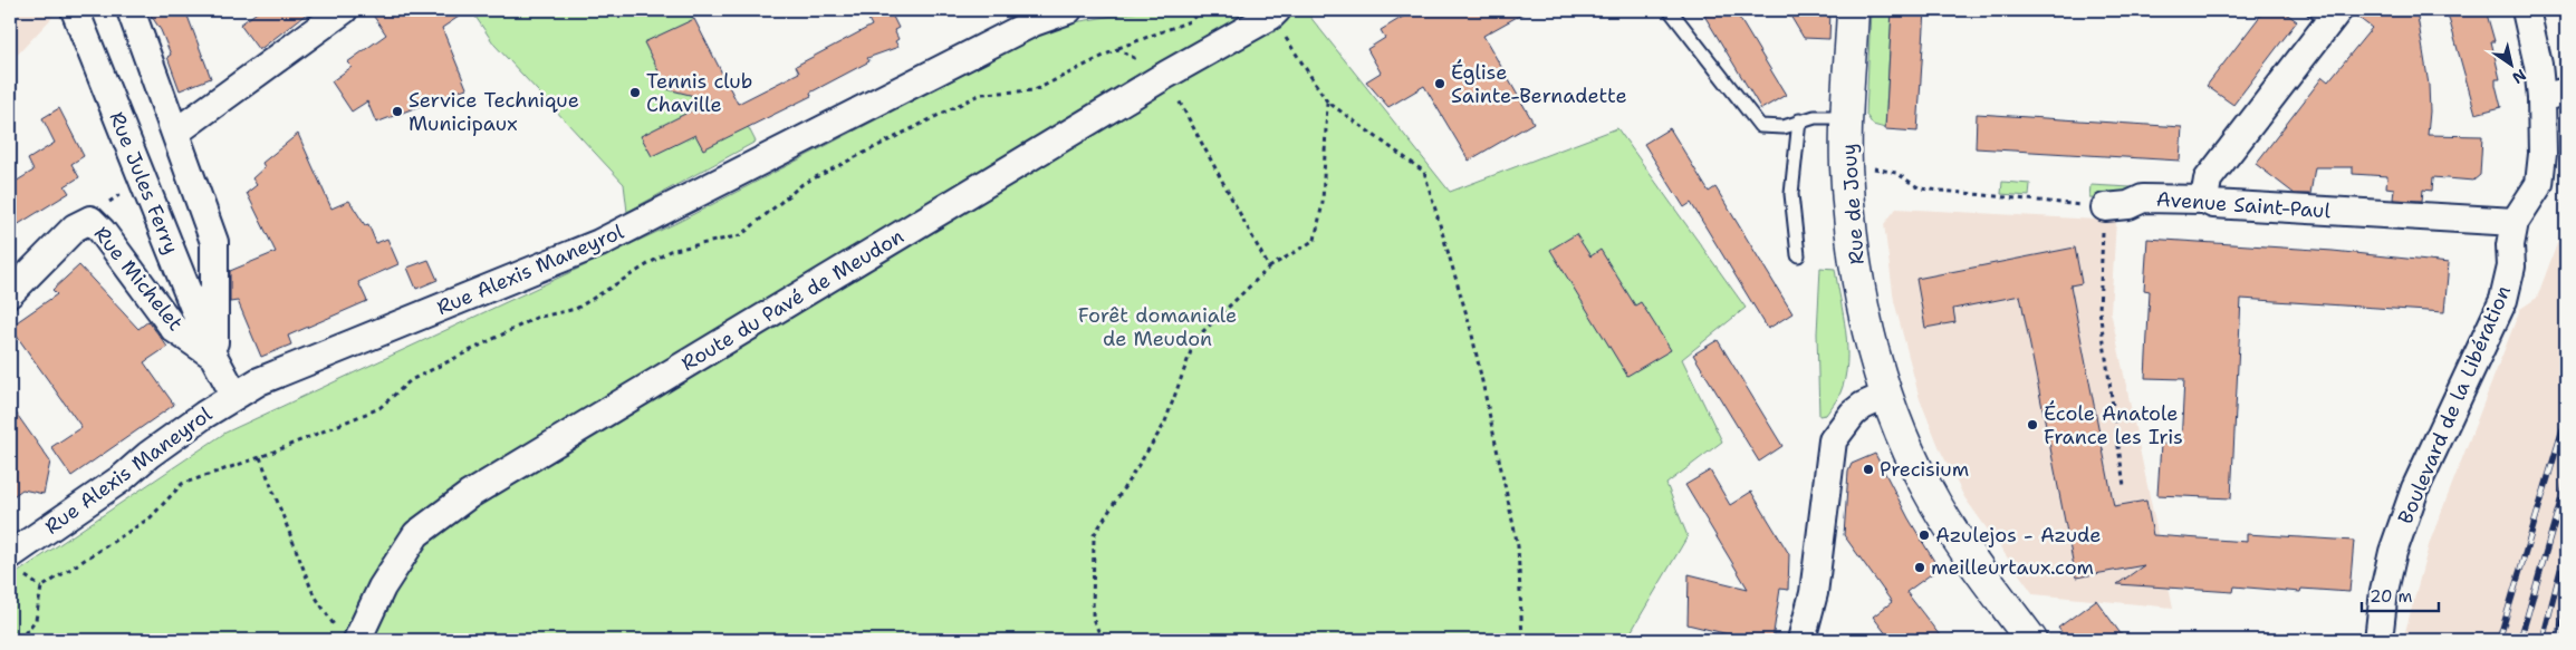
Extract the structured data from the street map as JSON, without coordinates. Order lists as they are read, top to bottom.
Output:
{
  "streets": {
    "main road": ["Rue de Jouy"],
    "street": [
      "Rue Jules Ferry",
      "Avenue Saint-Paul",
      "Rue Alexis Maneyrol",
      "Rue Michelet",
      "Route du Pavé de Meudon",
      "Boulevard de la Libération"
    ]
  },
  "crossings": [
    ["Rue Jules Ferry", "Rue Michelet"],
    ["Avenue Saint-Paul", "Boulevard de la Libération"],
    ["Rue Alexis Maneyrol", "Rue Michelet"]
  ],
  "parks": ["Forêt domaniale de Meudon"],
  "places": [
    "Église Sainte-Bernadette",
    "Tennis club Chaville",
    "Service Technique Municipaux",
    "École Anatole France les Iris",
    "Precisium",
    "Azulejos - Azude",
    "meilleurtaux.com"
  ],
  "scale_bar": "20 m",
  "north": "bottom right"
}
